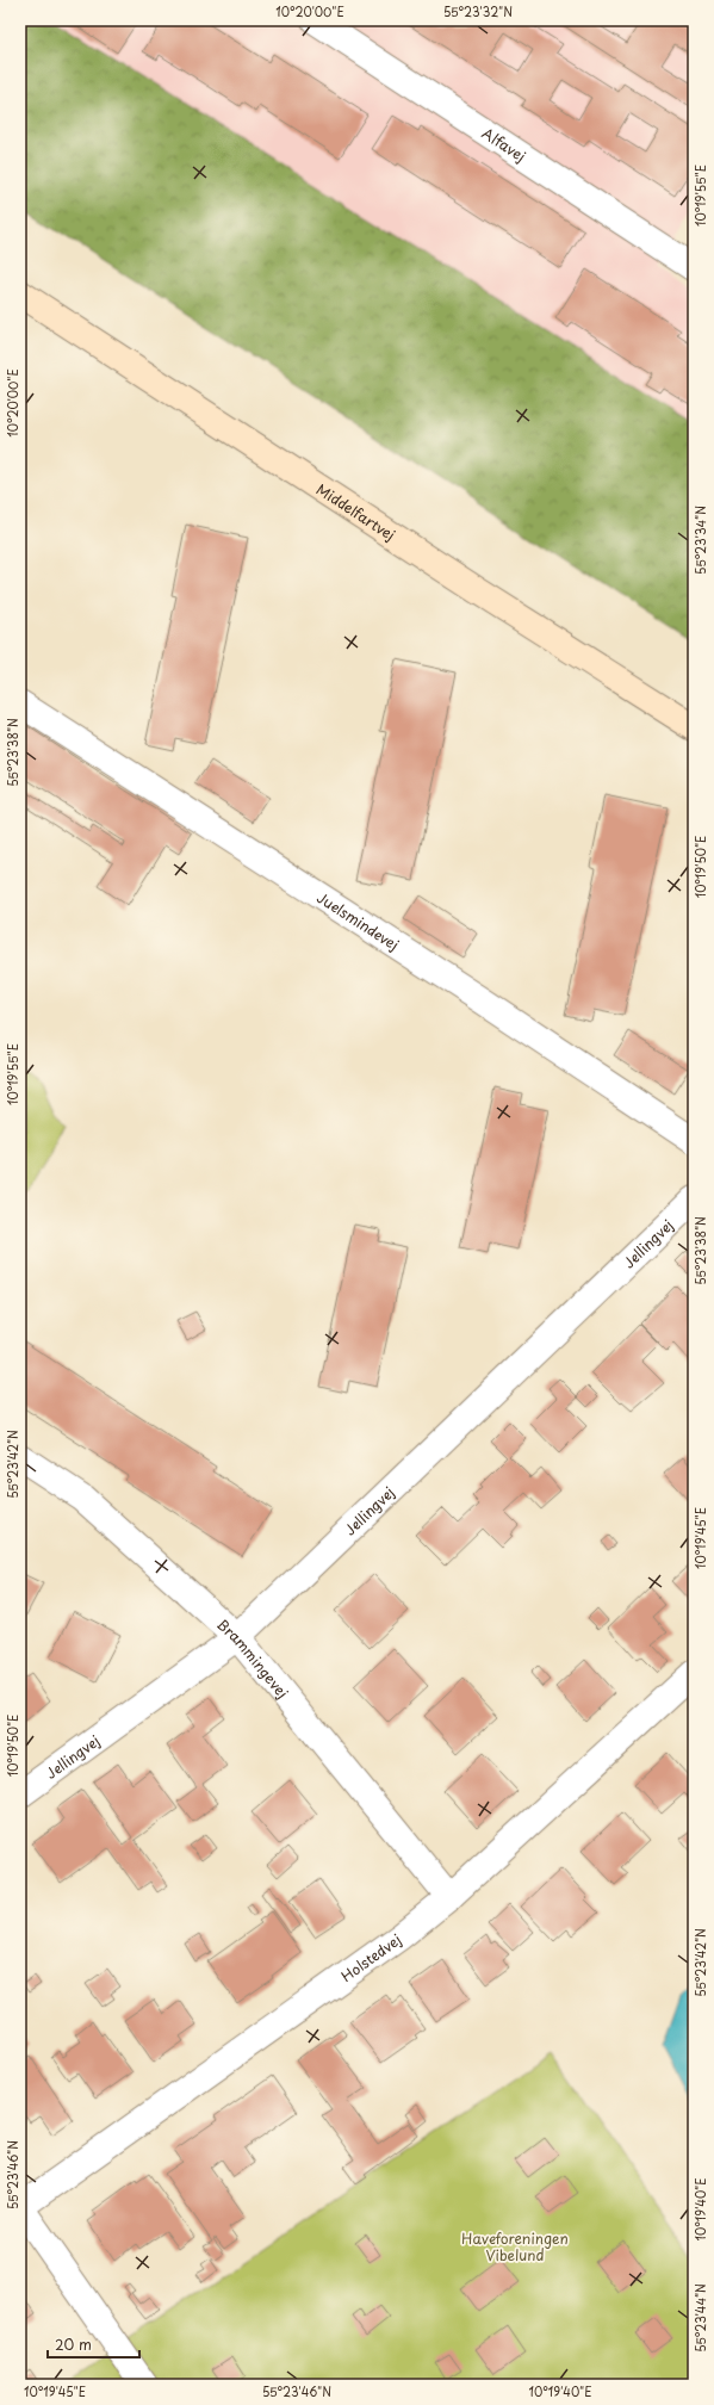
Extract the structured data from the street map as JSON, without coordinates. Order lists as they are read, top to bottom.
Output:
{
  "streets": {
    "main road": ["Middelfartvej"],
    "street": [
      "Alfavej",
      "Juelsmindevej",
      "Jellingvej",
      "Brammingevej",
      "Holstedvej"
    ]
  },
  "crossings": [
    ["Jellingvej", "Brammingevej"],
    ["Brammingevej", "Holstedvej"]
  ],
  "parks": ["Haveforeningen Vibelund"],
  "scale_bar": "20 m",
  "coordinates": [
    "10°20'00\"E",
    "55°23'32\"N",
    "10°19'55\"E",
    "55°23'34\"N",
    "55°23'38\"N",
    "10°19'50\"E",
    "55°23'42\"N",
    "10°19'45\"E",
    "55°23'46\"N",
    "10°19'40\"E",
    "55°23'44\"N"
  ]
}
